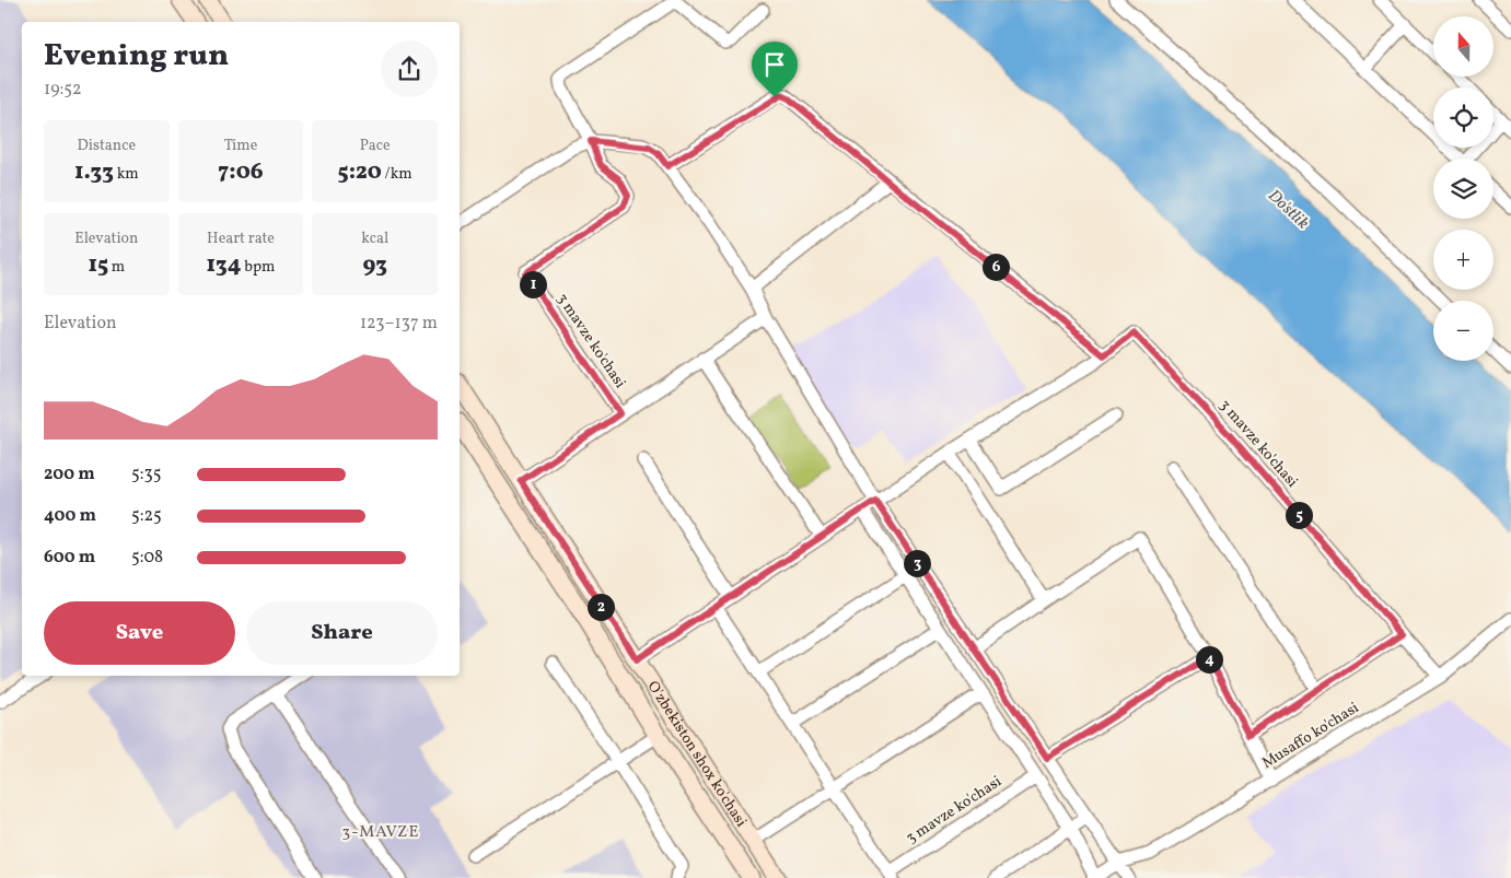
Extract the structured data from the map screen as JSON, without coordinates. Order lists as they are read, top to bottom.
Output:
{
  "streets": {
    "main road": ["O'zbekiston shox ko'chasi"],
    "street": ["3 mavze ko'chasi", "Musaffo ko'chasi"]
  },
  "crossings": [
    ["3 mavze ko'chasi", "Musaffo ko'chasi"],
    ["3 mavze ko'chasi", "O'zbekiston shox ko'chasi"]
  ],
  "districts": ["3-MAVZE"],
  "water": ["Do'stlik"],
  "north": "top",
  "page": {
    "map_buttons": ["+", "−"],
    "heading": ["Evening run", "19:52"],
    "stats": [
      ["Distance", "1.33 km"],
      ["Time", "7:06"],
      ["Pace", "5:20 /km"],
      ["Elevation", "15 m"],
      ["Heart rate", "134 bpm"],
      ["kcal", "93"]
    ],
    "pins": [
      "6",
      "1",
      "5",
      "3",
      "2",
      "4"
    ],
    "chart": ["Elevation", "123–137 m"],
    "list": [
      {
        "name": "200 m",
        "note": "5:35"
      },
      {
        "name": "400 m",
        "note": "5:25"
      },
      {
        "name": "600 m",
        "note": "5:08"
      }
    ],
    "buttons": ["Save", "Share"]
  }
}
